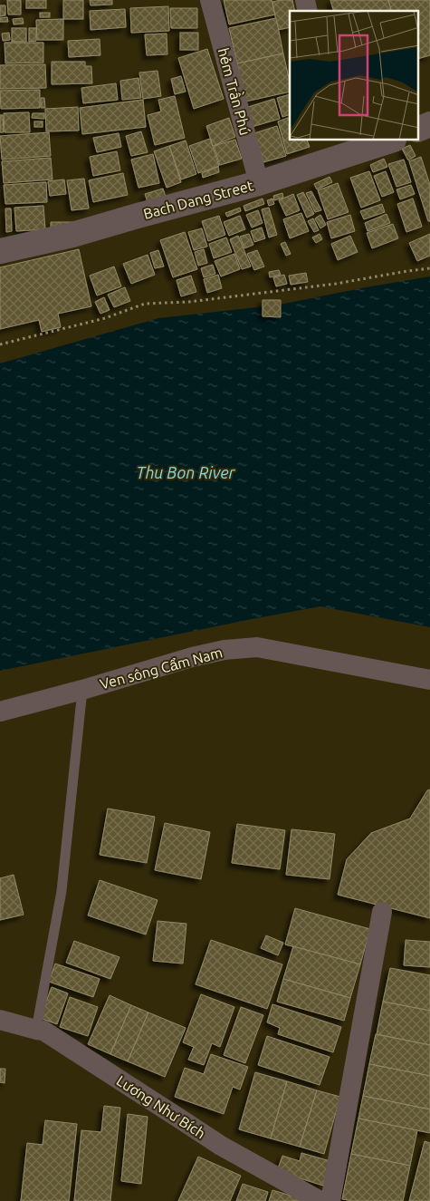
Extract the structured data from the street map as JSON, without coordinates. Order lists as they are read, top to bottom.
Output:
{
  "streets": {
    "street": [
      "hẻm Trần Phú",
      "Bach Dang Street",
      "Ven sông Cẩm Nam",
      "Lương Như Bích"
    ]
  },
  "crossings": [
    ["hẻm Trần Phú", "Bach Dang Street"]
  ],
  "water": ["Thu Bon River"]
}
